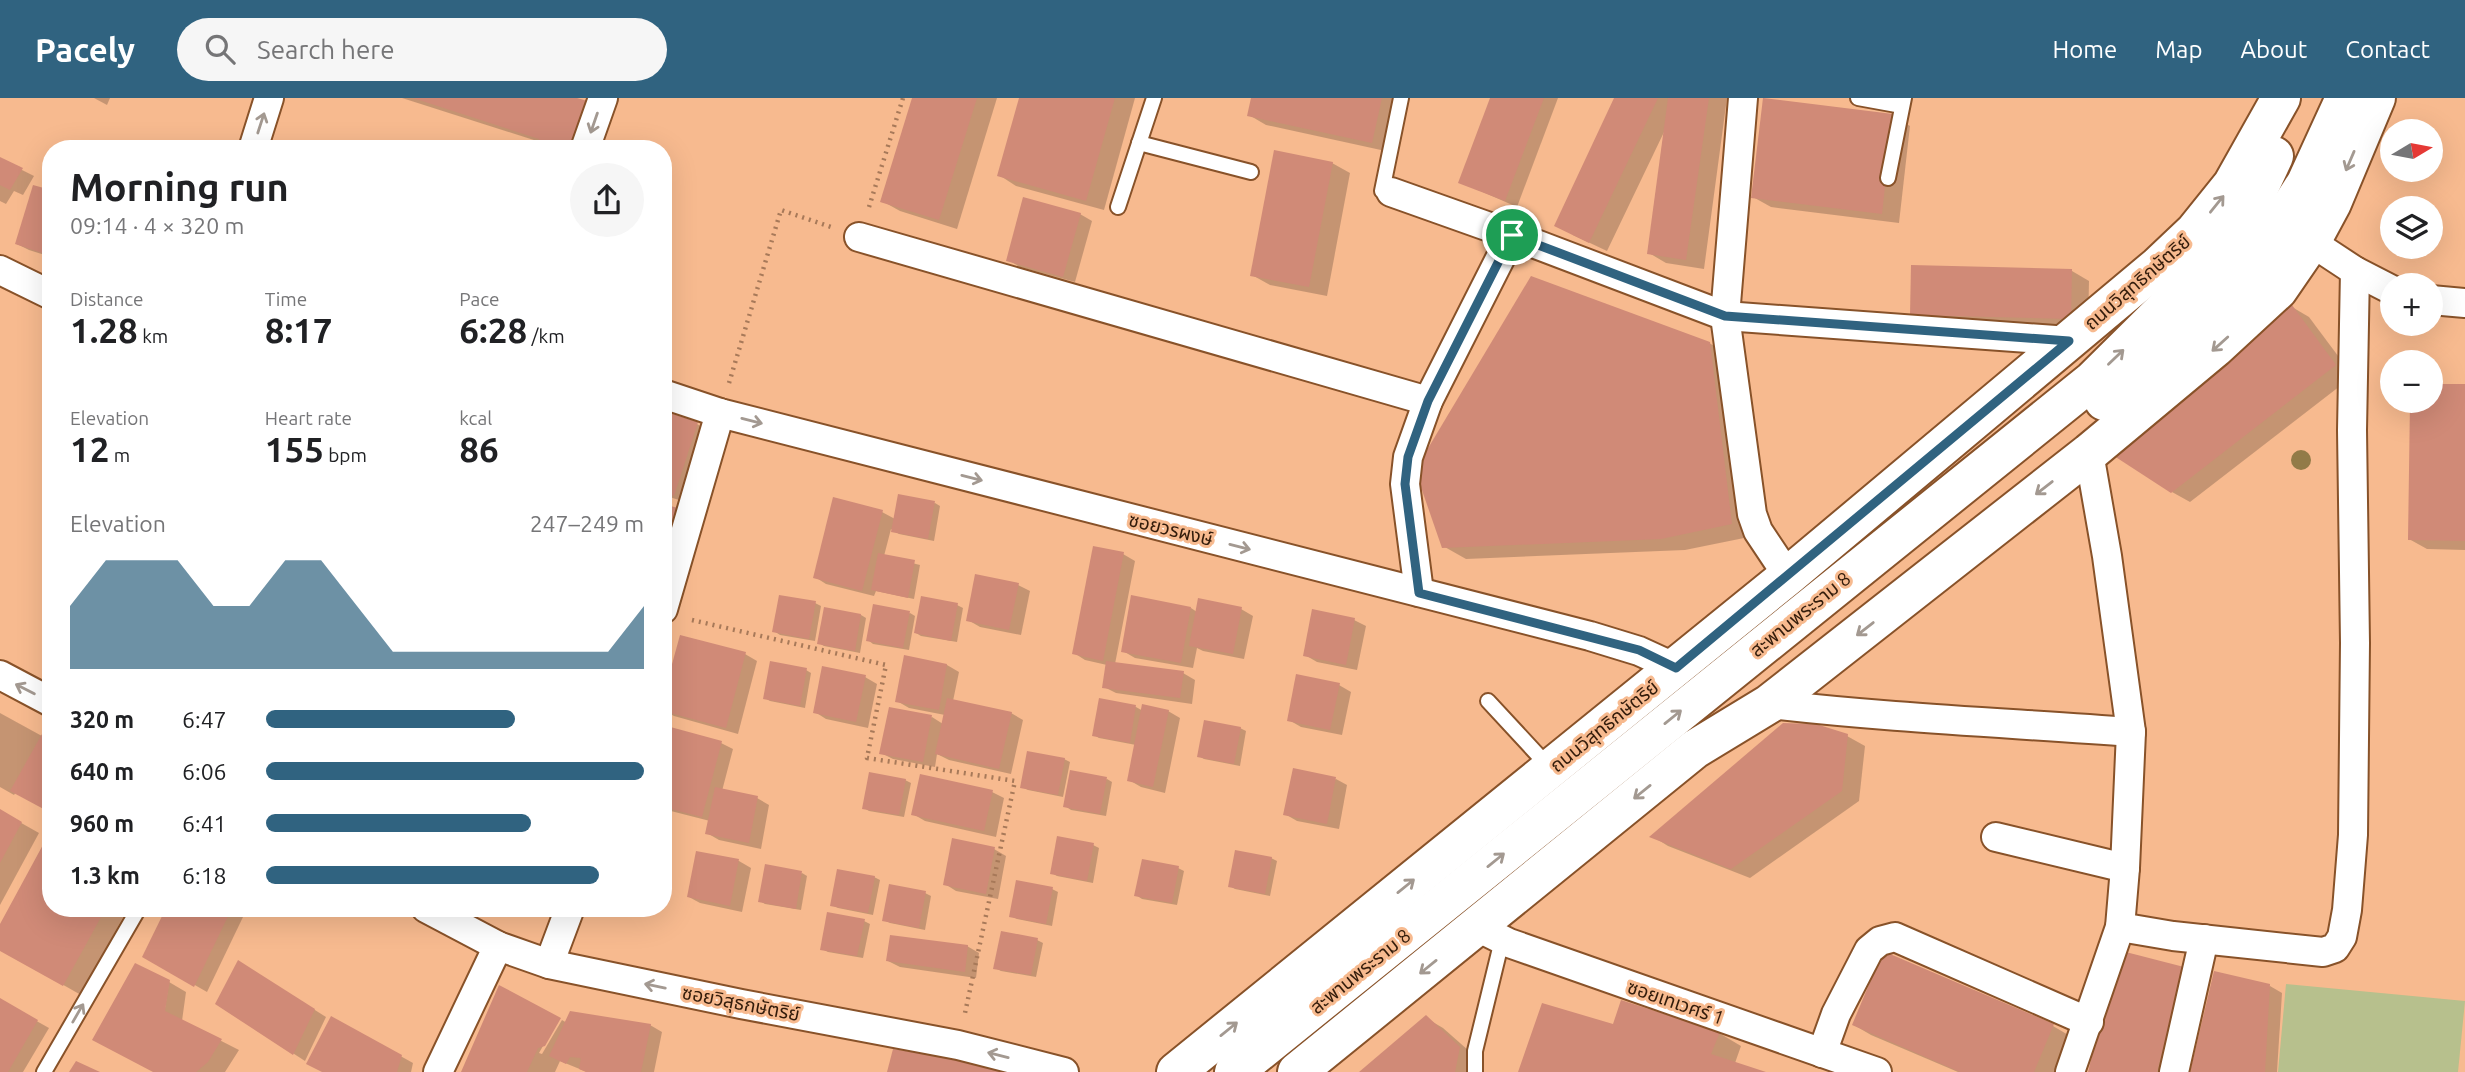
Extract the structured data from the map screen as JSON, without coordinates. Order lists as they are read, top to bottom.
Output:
{
  "streets": {
    "main road": ["ถนนวิสุทธิกษัตริย์", "สะพานพระราม 8"],
    "street": ["ซอยวรผงษ์", "ซอยเทเวศร์ 1", "ซอยวิสุธกษัตริย์"]
  },
  "crossings": [
    ["ถนนวิสุทธิกษัตริย์", "ซอยวรผงษ์"]
  ],
  "one_way": ["ซอยวิสุธกษัตริย์"],
  "north": "right",
  "page": {
    "header": "Pacely",
    "search": "Search here",
    "nav": [
      "Home",
      "Map",
      "About",
      "Contact"
    ],
    "map_buttons": ["+", "−"],
    "heading": ["Morning run", "09:14 · 4 × 320 m"],
    "stats": [
      ["Distance", "1.28 km"],
      ["Time", "8:17"],
      ["Pace", "6:28 /km"],
      ["Elevation", "12 m"],
      ["Heart rate", "155 bpm"],
      ["kcal", "86"]
    ],
    "chart": ["Elevation", "247–249 m"],
    "list": [
      {
        "name": "320 m",
        "note": "6:47"
      },
      {
        "name": "640 m",
        "note": "6:06"
      },
      {
        "name": "960 m",
        "note": "6:41"
      },
      {
        "name": "1.3 km",
        "note": "6:18"
      }
    ]
  }
}
